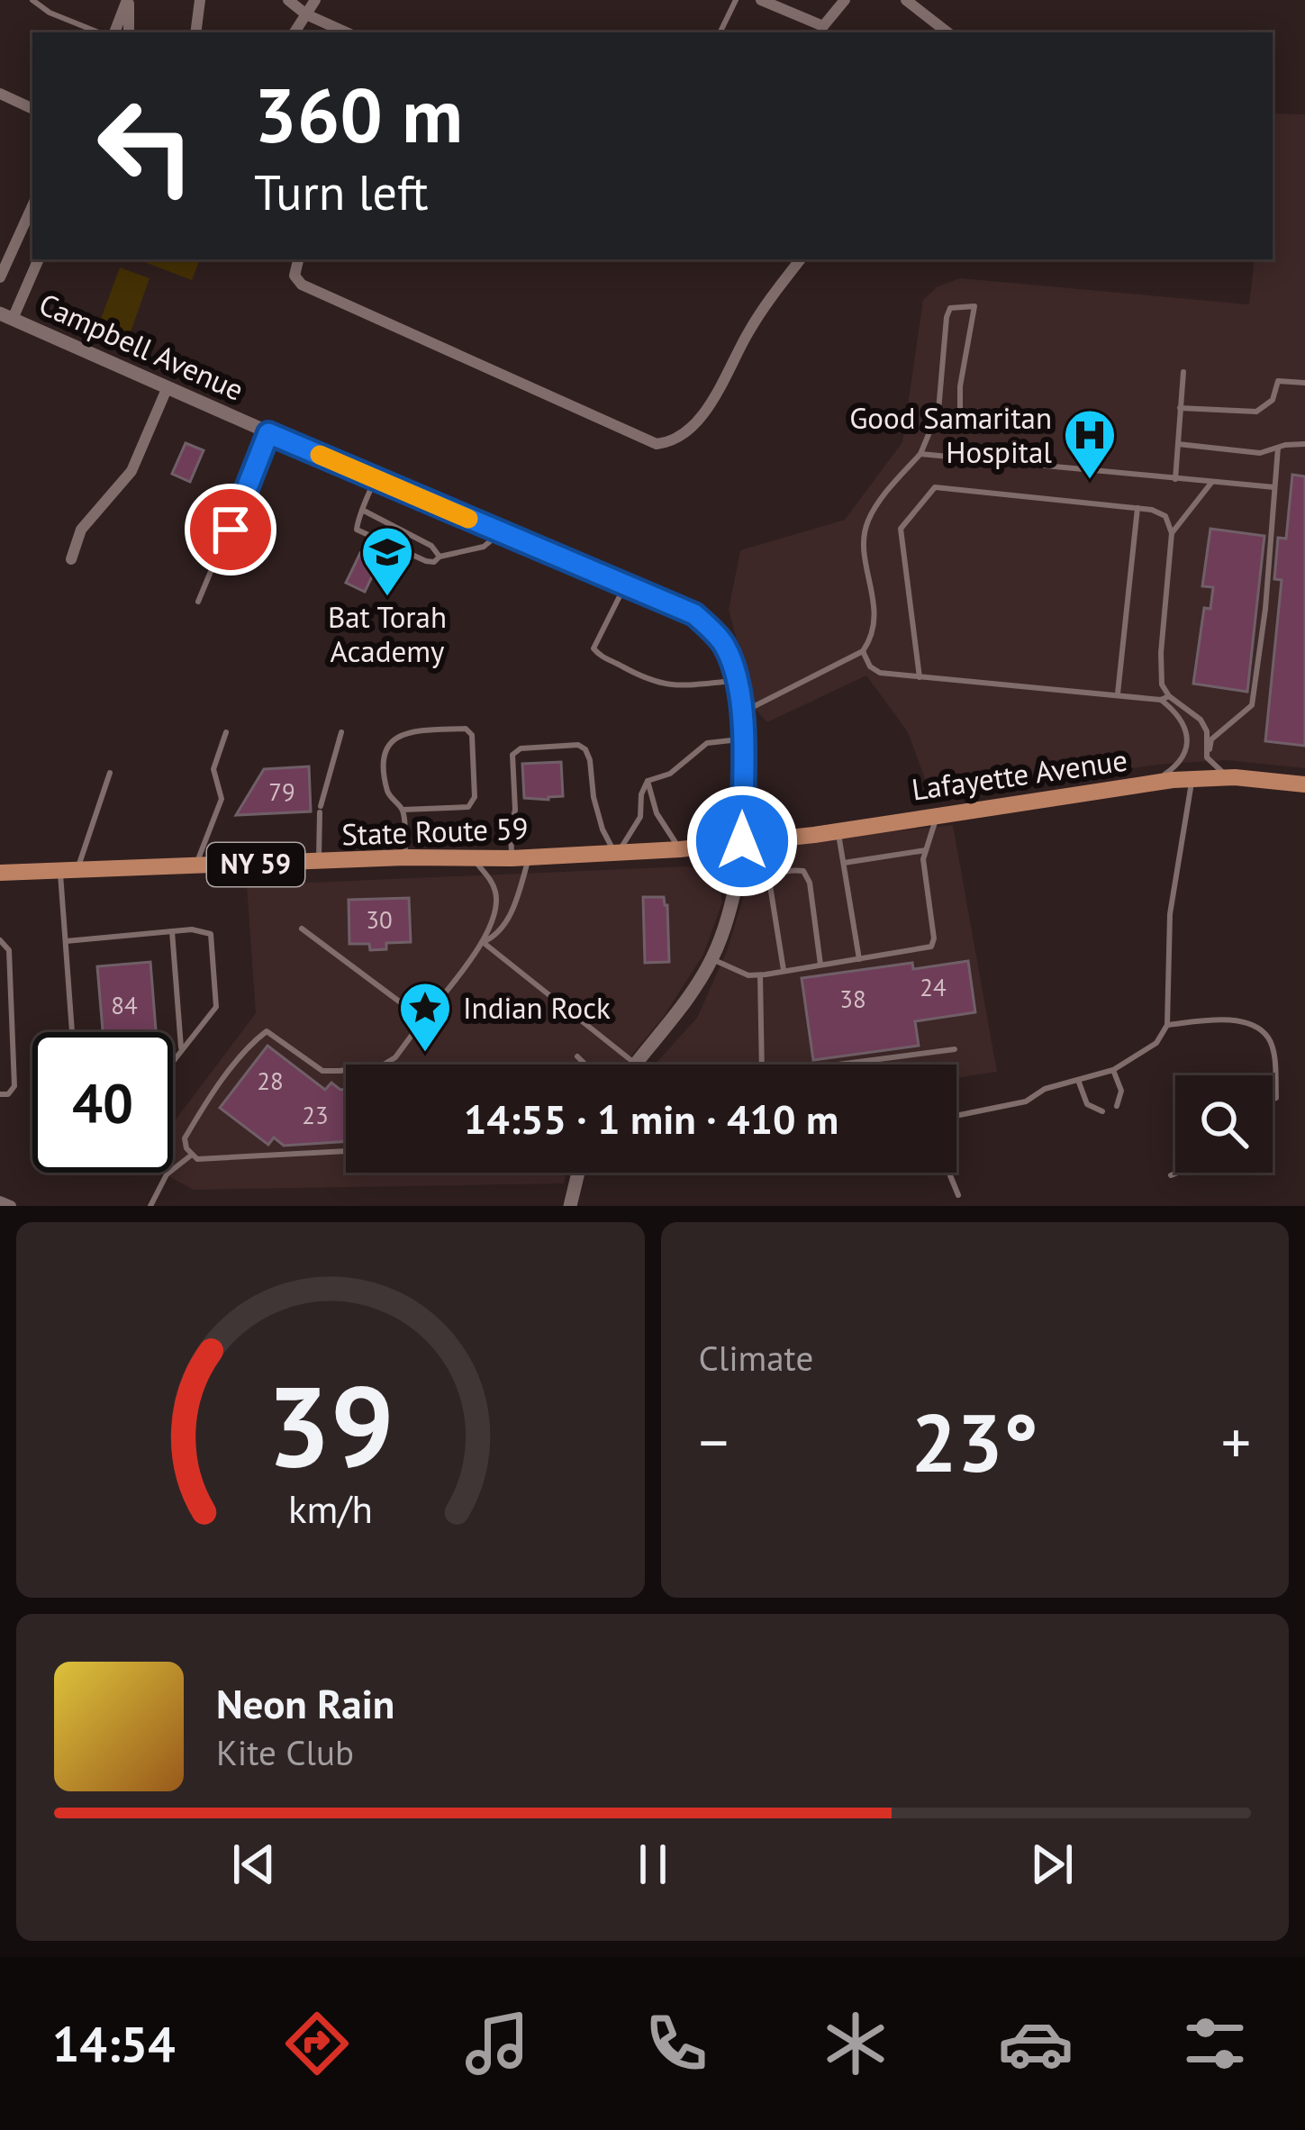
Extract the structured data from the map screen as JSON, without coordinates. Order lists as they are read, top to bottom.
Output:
{
  "streets": {
    "main road": ["Lafayette Avenue", "State Route 59", "NY 59"],
    "street": ["Campbell Avenue"]
  },
  "crossings": [
    ["Campbell Avenue", "Lafayette Avenue"],
    ["Campbell Avenue", "State Route 59"],
    ["Lafayette Avenue", "State Route 59"]
  ],
  "places": {
    "hospital": ["Good Samaritan Hospital"],
    "school or university": ["Bat Torah Academy"],
    "place": ["Indian Rock"]
  },
  "house_numbers": [
    "79",
    "30",
    "24",
    "38",
    "84",
    "28",
    "23"
  ],
  "page": {
    "turn": ["360 m", "Turn left"],
    "limit": "40",
    "trip": "14:55 · 1 min · 410 m",
    "tile": "Climate",
    "heat": ["−", "23°", "+"],
    "song": ["Neon Rain", "Kite Club"],
    "tabs": "14:54",
    "gauge": ["39", "km/h"]
  }
}
